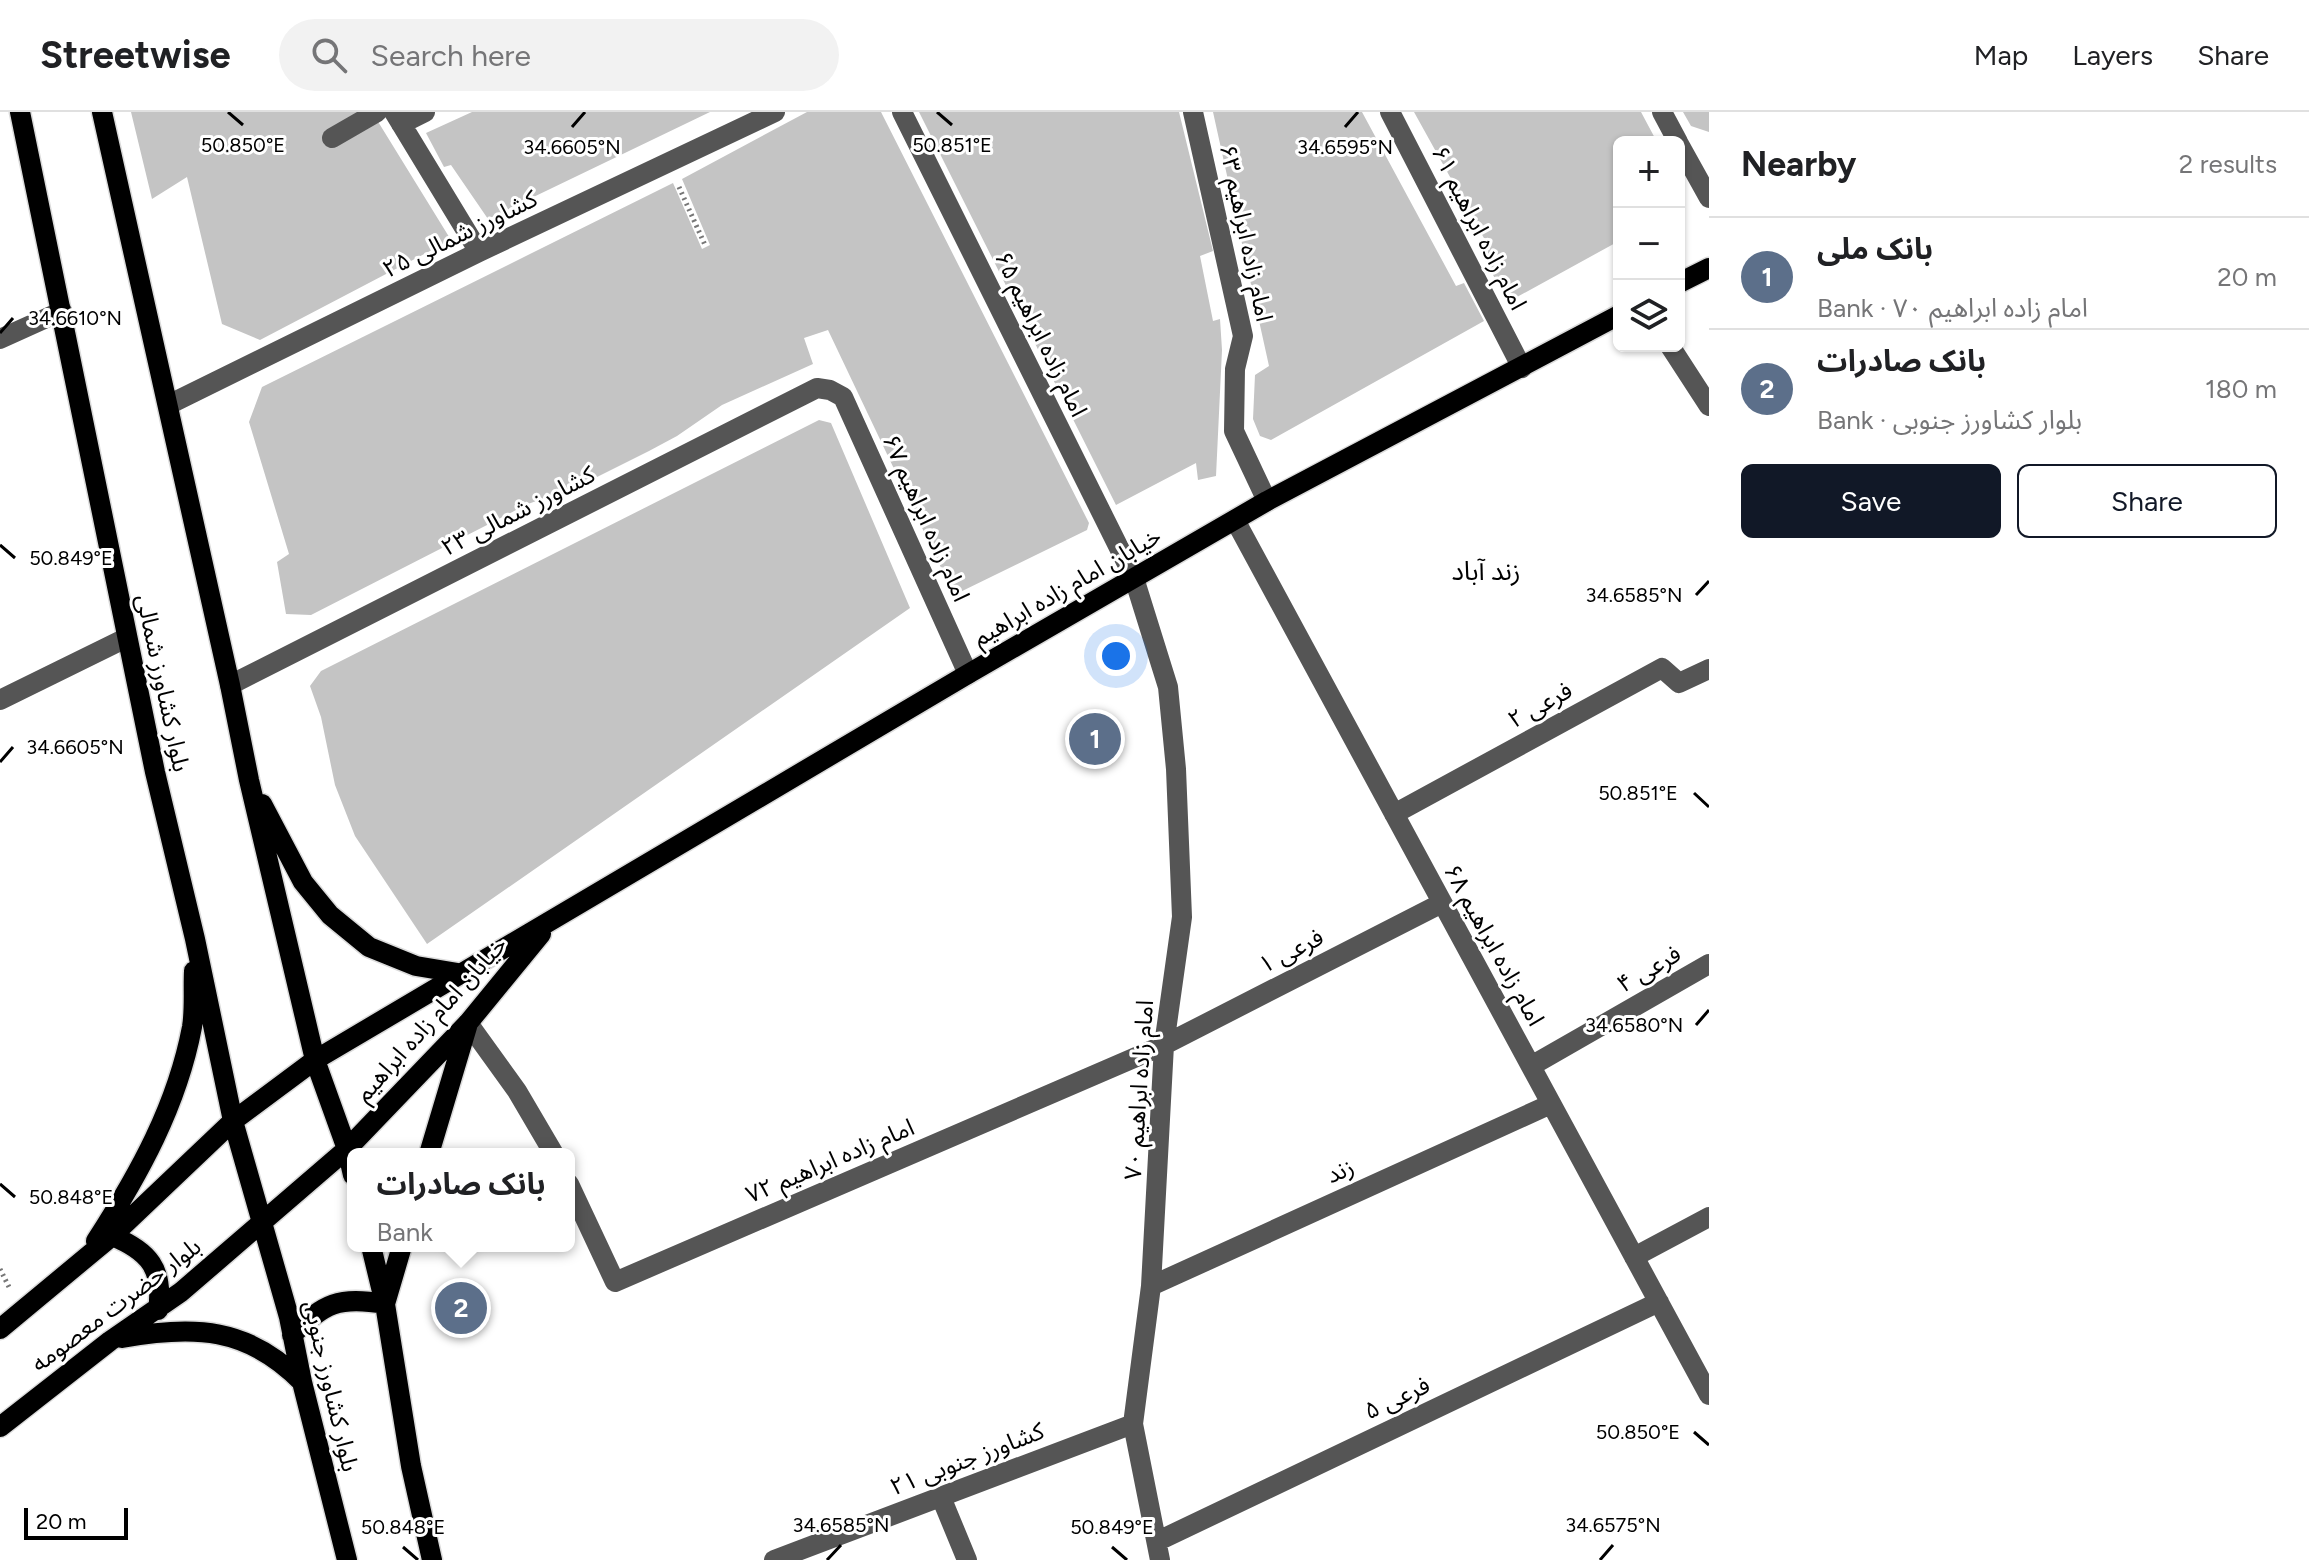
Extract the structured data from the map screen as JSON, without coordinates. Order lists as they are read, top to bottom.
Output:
{
  "streets": {
    "main road": [
      "خیابان امام زاده ابراهیم",
      "بلوار کشاورز شمالی",
      "بلوار حضرت معصومه",
      "بلوار کشاورز جنوبی"
    ],
    "street": [
      "امام زاده ابراهیم ۶۱",
      "امام زاده ابراهیم ۶۳",
      "کشاورز شمالی ۲۵",
      "امام زاده ابراهیم ۶۵",
      "کشاورز شمالی ۲۳",
      "امام زاده ابراهیم ۶۷",
      "فرعی ۲",
      "امام زاده ابراهیم ۶۸",
      "فرعی ۱",
      "فرعی ۴",
      "امام زاده ابراهیم ۷۰",
      "امام زاده ابراهیم ۷۲",
      "زند",
      "فرعی ۵",
      "کشاورز جنوبی ۲۱"
    ]
  },
  "crossings": [
    ["امام زاده ابراهیم ۶۱", "خیابان امام زاده ابراهیم"],
    ["امام زاده ابراهیم ۶۳", "خیابان امام زاده ابراهیم"],
    ["امام زاده ابراهیم ۶۵", "خیابان امام زاده ابراهیم"],
    ["امام زاده ابراهیم ۶۵", "امام زاده ابراهیم ۷۰"],
    ["کشاورز شمالی ۲۳", "امام زاده ابراهیم ۶۷"],
    ["امام زاده ابراهیم ۶۷", "خیابان امام زاده ابراهیم"],
    ["خیابان امام زاده ابراهیم", "بلوار کشاورز شمالی"],
    ["خیابان امام زاده ابراهیم", "امام زاده ابراهیم ۶۸"],
    ["خیابان امام زاده ابراهیم", "امام زاده ابراهیم ۷۰"],
    ["خیابان امام زاده ابراهیم", "بلوار حضرت معصومه"],
    ["خیابان امام زاده ابراهیم", "بلوار کشاورز جنوبی"],
    ["بلوار کشاورز شمالی", "بلوار کشاورز جنوبی"],
    ["فرعی ۲", "امام زاده ابراهیم ۶۸"],
    ["امام زاده ابراهیم ۶۸", "فرعی ۱"],
    ["امام زاده ابراهیم ۶۸", "فرعی ۴"],
    ["امام زاده ابراهیم ۶۸", "زند"],
    ["امام زاده ابراهیم ۶۸", "فرعی ۵"],
    ["فرعی ۱", "امام زاده ابراهیم ۷۰"],
    ["فرعی ۱", "امام زاده ابراهیم ۷۲"],
    ["امام زاده ابراهیم ۷۰", "امام زاده ابراهیم ۷۲"],
    ["امام زاده ابراهیم ۷۰", "زند"],
    ["امام زاده ابراهیم ۷۰", "فرعی ۵"],
    ["امام زاده ابراهیم ۷۰", "کشاورز جنوبی ۲۱"],
    ["بلوار حضرت معصومه", "بلوار کشاورز جنوبی"]
  ],
  "districts": ["زند آباد"],
  "scale_bar": "20 m",
  "page": {
    "header": "Streetwise",
    "search": "Search here",
    "nav": ["Map", "Layers", "Share"],
    "heading": ["Nearby", "2 results"],
    "map_buttons": ["+", "−"],
    "list": [
      {
        "mark": "1",
        "name": "بانک ملی",
        "note": "Bank · امام زاده ابراهیم ۷۰",
        "value": "20 m"
      },
      {
        "mark": "2",
        "name": "بانک صادرات",
        "note": "Bank · بلوار کشاورز جنوبی",
        "value": "180 m"
      }
    ],
    "buttons": ["Save", "Share"],
    "pins": ["1", "2"],
    "popup": ["بانک صادرات", "Bank"],
    "scale": "20 m"
  },
  "coordinates": [
    "50.850°E",
    "50.851°E",
    "34.6605°N",
    "34.6595°N",
    "34.6610°N",
    "50.849°E",
    "34.6585°N",
    "34.6580°N",
    "50.848°E",
    "34.6575°N"
  ]
}
